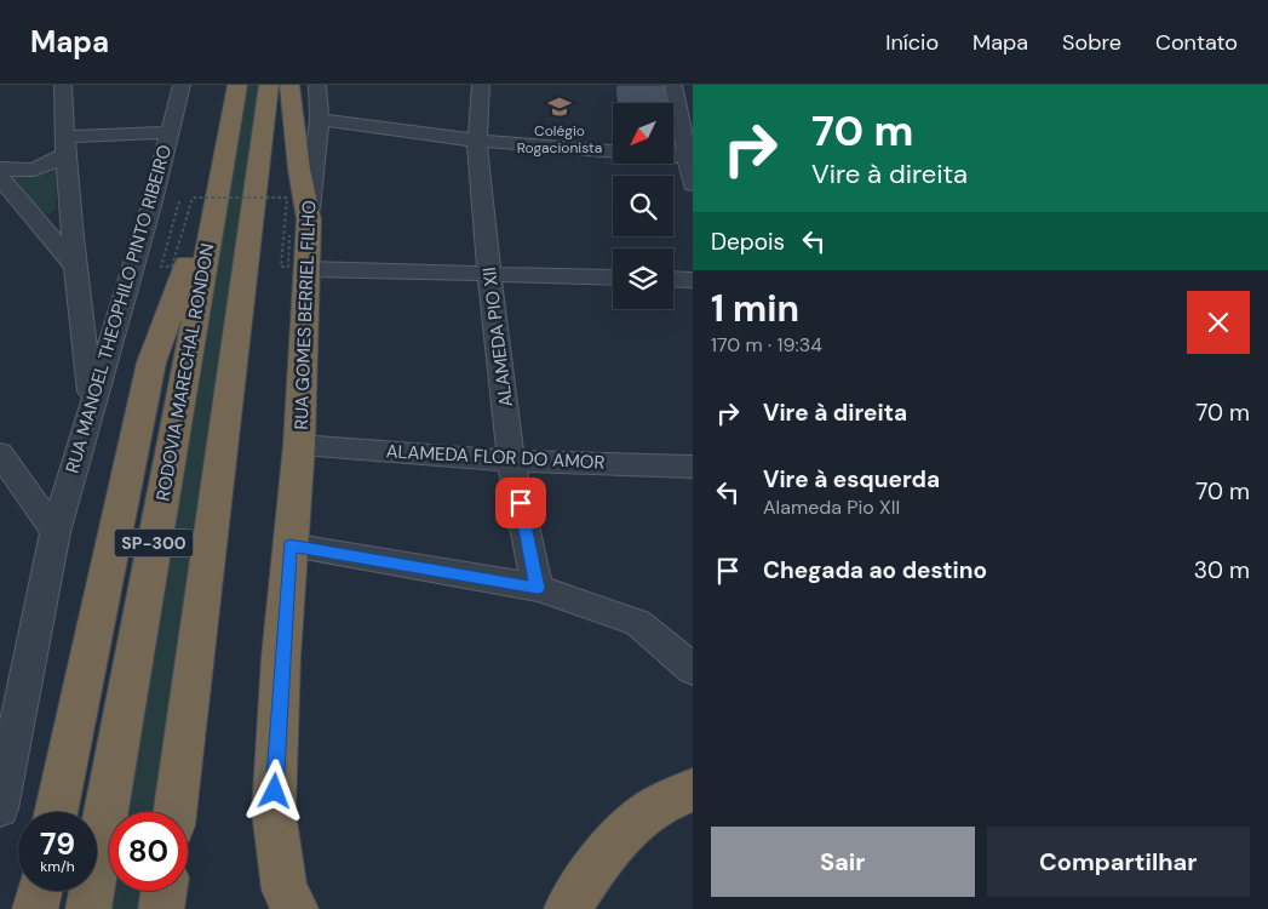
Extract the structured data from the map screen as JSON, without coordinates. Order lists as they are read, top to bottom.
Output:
{
  "streets": {
    "highway": ["RUA GOMES BERRIEL FILHO", "RODOVIA MARECHAL RONDON", "SP-300"],
    "street": ["RUA MANOEL THEOPHILO PINTO RIBEIRO", "ALAMEDA PIO XII", "ALAMEDA FLOR DO AMOR"]
  },
  "crossings": [
    ["RUA GOMES BERRIEL FILHO", "ALAMEDA FLOR DO AMOR"],
    ["ALAMEDA PIO XII", "ALAMEDA FLOR DO AMOR"]
  ],
  "places": {
    "school or university": ["Colégio Rogacionista"]
  },
  "north": "bottom left",
  "page": {
    "header": "Mapa",
    "nav": [
      "Início",
      "Mapa",
      "Sobre",
      "Contato"
    ],
    "turn": ["70 m", "Vire à direita"],
    "then": "Depois",
    "heading": ["1 min", "170 m · 19:34"],
    "list": [
      {
        "name": "Vire à direita",
        "value": "70 m"
      },
      {
        "name": "Vire à esquerda",
        "note": "Alameda Pio XII",
        "value": "70 m"
      },
      {
        "name": "Chegada ao destino",
        "value": "30 m"
      }
    ],
    "speed": "79 km/h",
    "limit": "80",
    "buttons": ["Sair", "Compartilhar"]
  }
}
